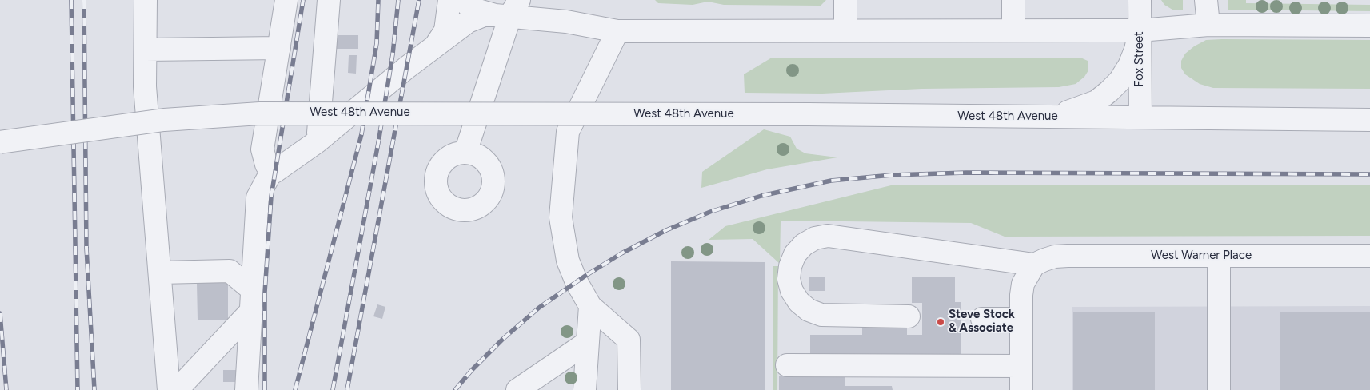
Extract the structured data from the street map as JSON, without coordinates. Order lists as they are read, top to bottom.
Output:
{
  "streets": {
    "street": ["Fox Street", "West 48th Avenue", "West Warner Place"]
  },
  "crossings": [
    ["Fox Street", "West 48th Avenue"]
  ],
  "places": ["Steve Stock & Associate"]
}
